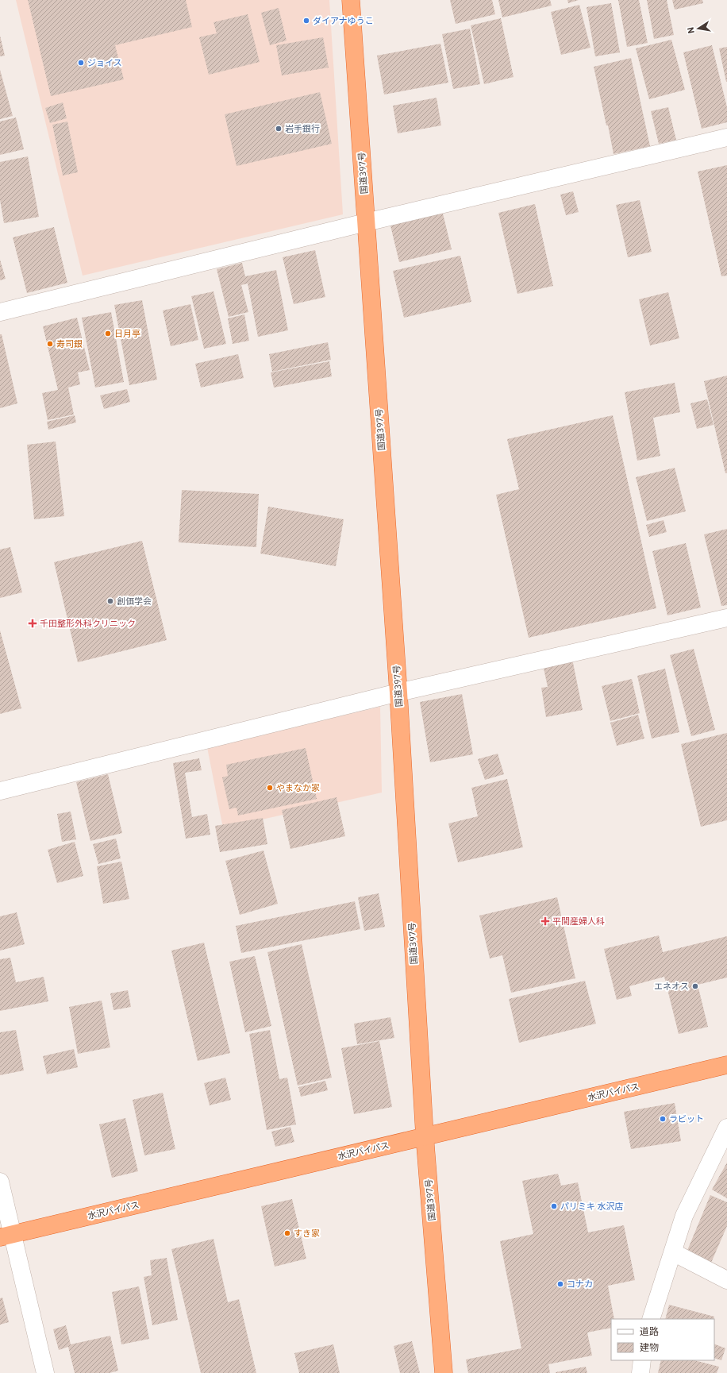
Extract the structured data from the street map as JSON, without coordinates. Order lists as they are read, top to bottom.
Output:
{
  "streets": {
    "highway": ["国道397号", "水沢バイパス"]
  },
  "crossings": [
    ["国道397号", "水沢バイパス"]
  ],
  "places": {
    "other": [
      "ダイアナゆうこ",
      "ジョイス",
      "岩手銀行",
      "日月亭",
      "寿司銀",
      "創価学会",
      "やまなか家",
      "エネオス",
      "ラビット",
      "パリミキ 水沢店",
      "すき家",
      "コナカ"
    ],
    "health": ["千田整形外科クリニック", "平間産婦人科"]
  },
  "legend": ["道路", "建物"],
  "north": "left"
}
